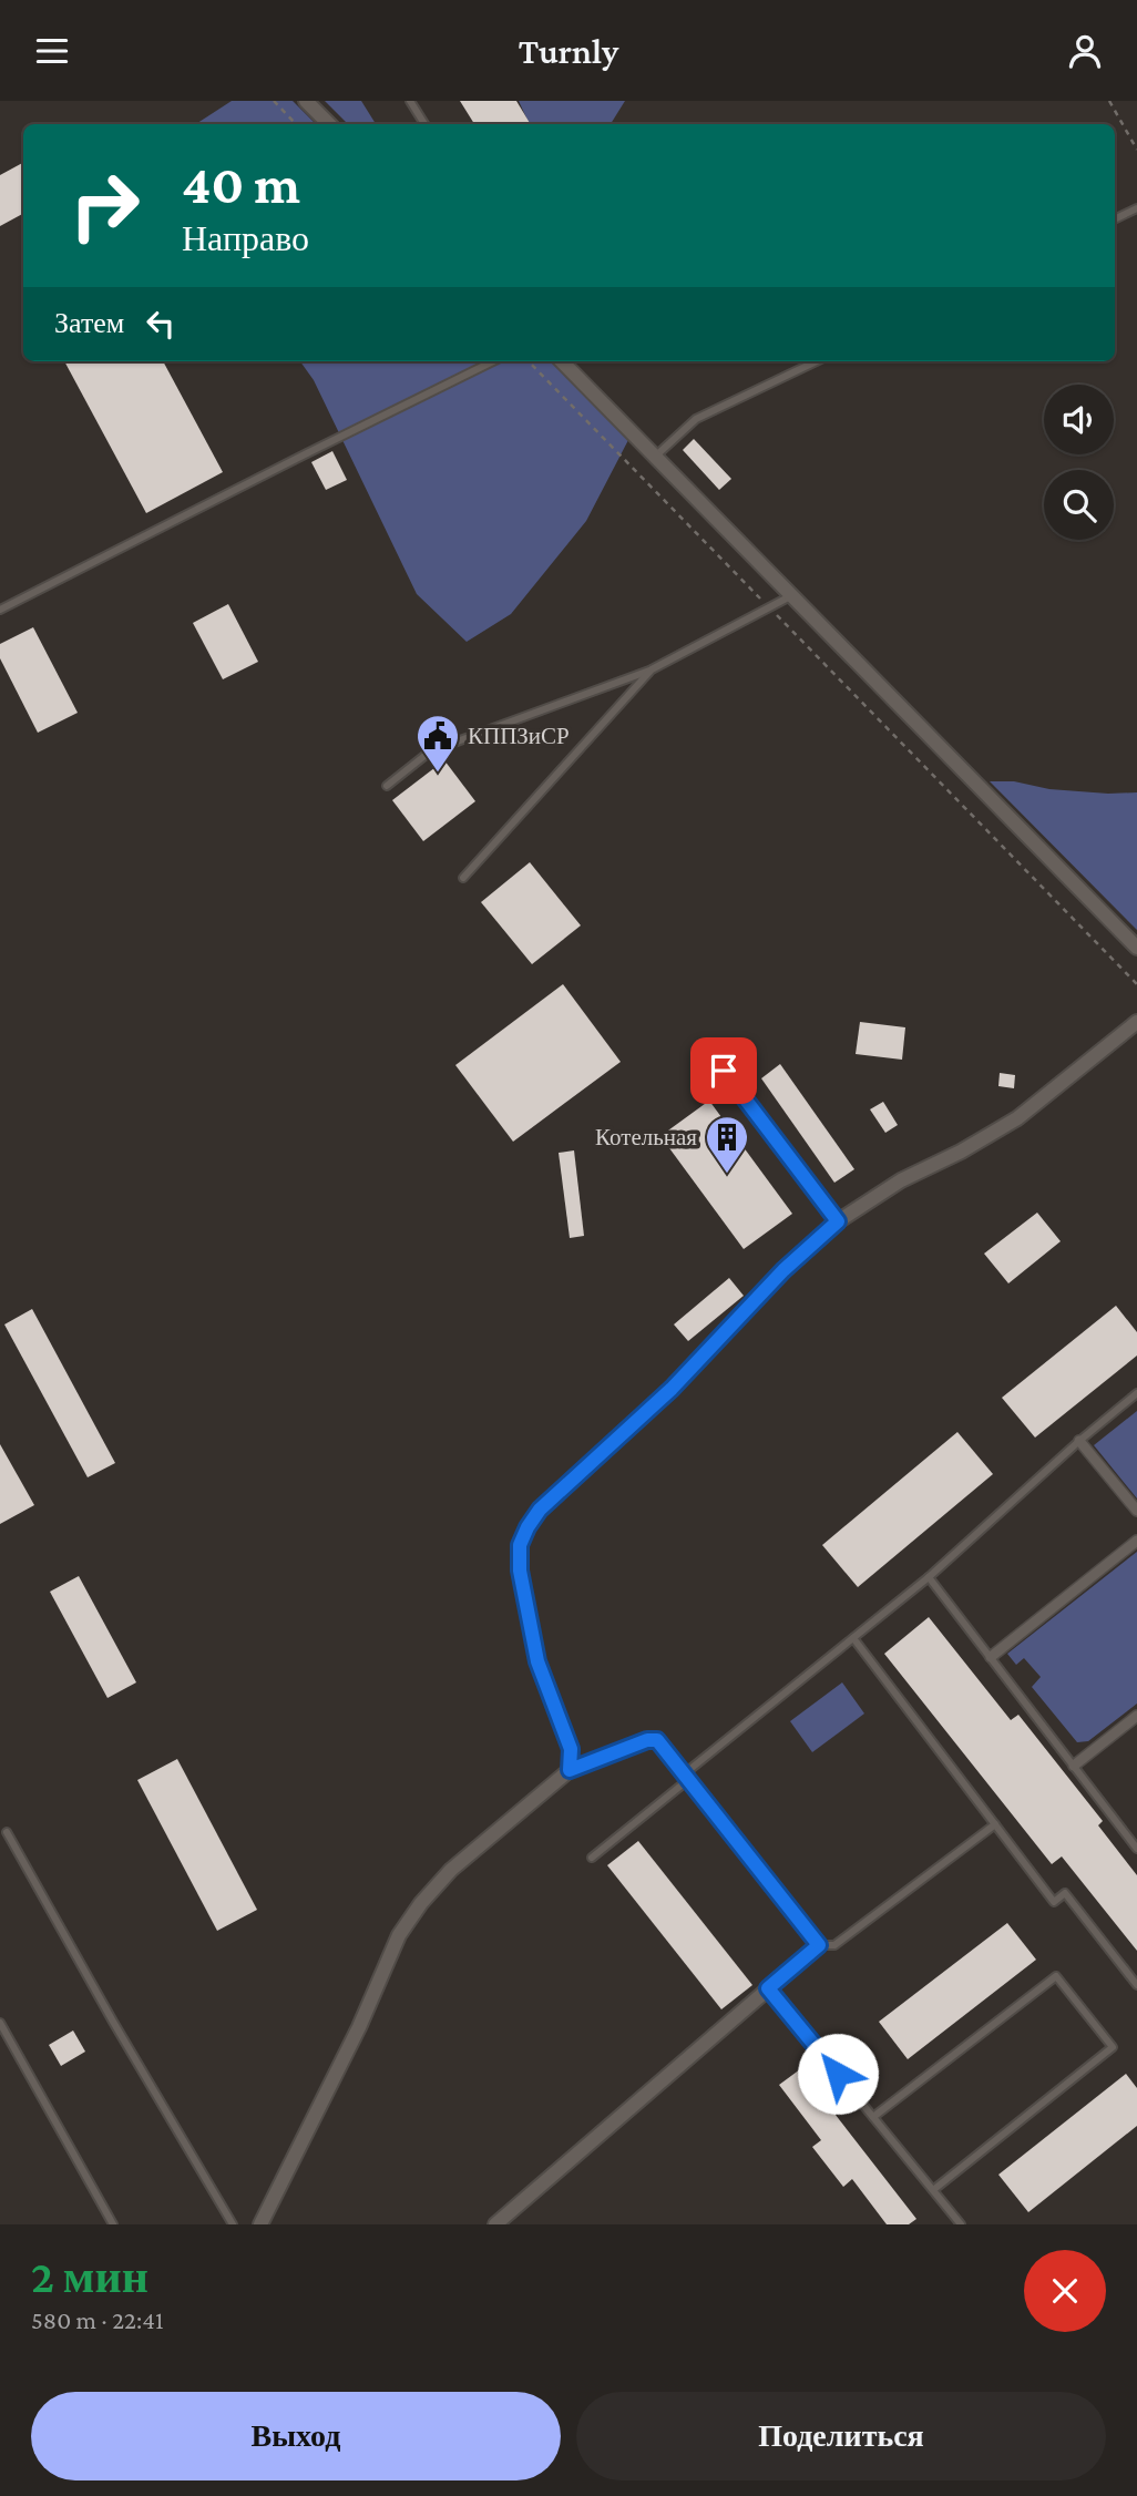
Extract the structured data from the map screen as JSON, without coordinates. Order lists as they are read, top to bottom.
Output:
{
  "places": {
    "public building": ["КППЗиСР"],
    "building": ["Котельная"]
  },
  "page": {
    "header": "Turnly",
    "turn": ["40 m", "Направо"],
    "then": "Затем",
    "heading": ["2 мин", "580 m · 22:41"],
    "buttons": ["Выход", "Поделиться"]
  }
}
